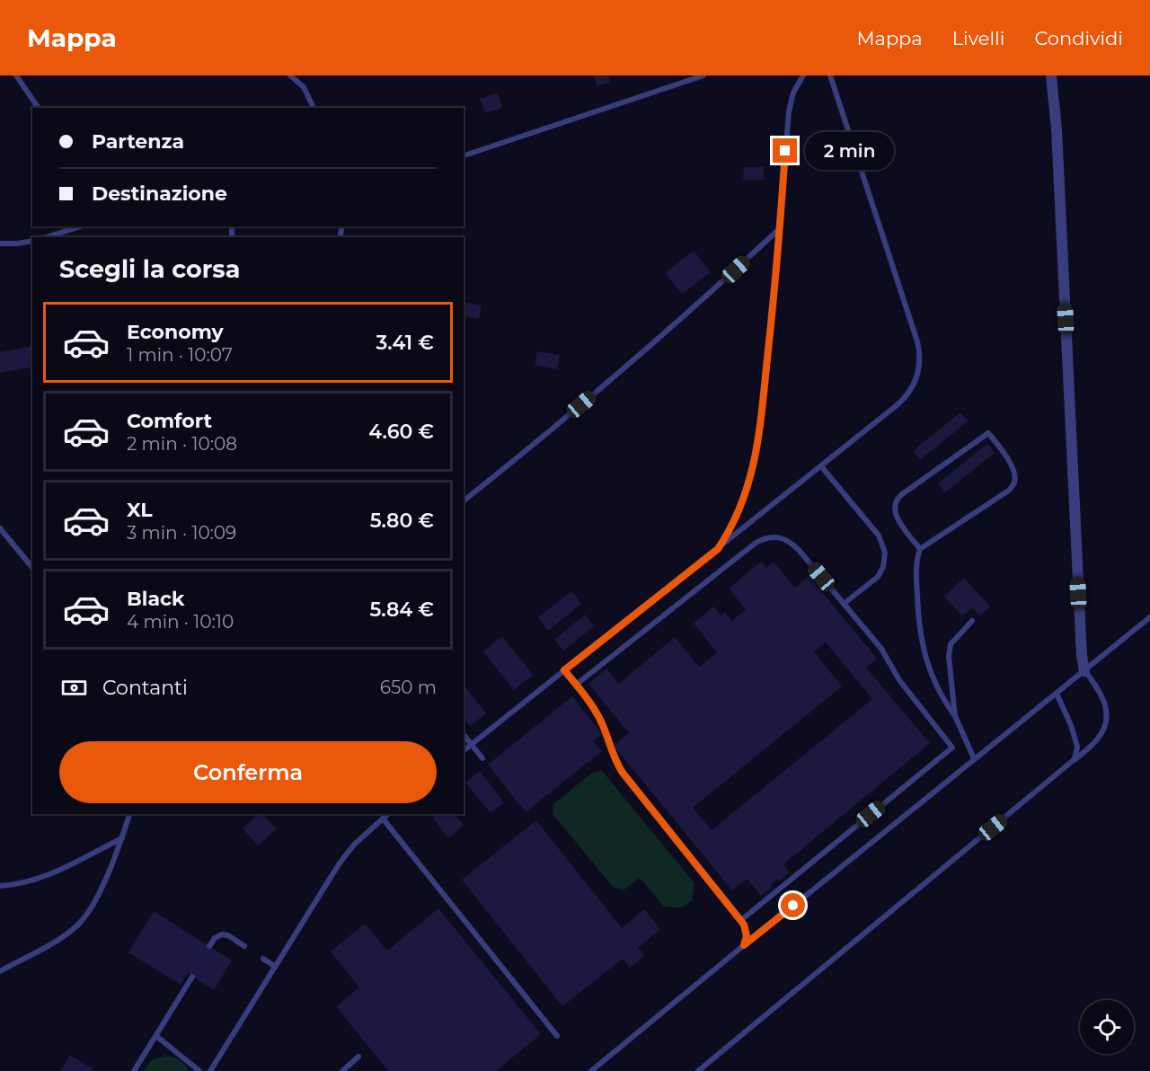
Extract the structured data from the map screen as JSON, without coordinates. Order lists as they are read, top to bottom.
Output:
{
  "page": {
    "header": "Mappa",
    "nav": ["Mappa", "Livelli", "Condividi"],
    "banner": ["Partenza", "Destinazione"],
    "bubble": "2 min",
    "heading": "Scegli la corsa",
    "list": [
      {
        "name": "Economy",
        "note": "1 min · 10:07",
        "value": "3.41 €"
      },
      {
        "name": "Comfort",
        "note": "2 min · 10:08",
        "value": "4.60 €"
      },
      {
        "name": "XL",
        "note": "3 min · 10:09",
        "value": "5.80 €"
      },
      {
        "name": "Black",
        "note": "4 min · 10:10",
        "value": "5.84 €"
      }
    ],
    "pay": ["Contanti", "650 m"],
    "buttons": "Conferma"
  }
}
